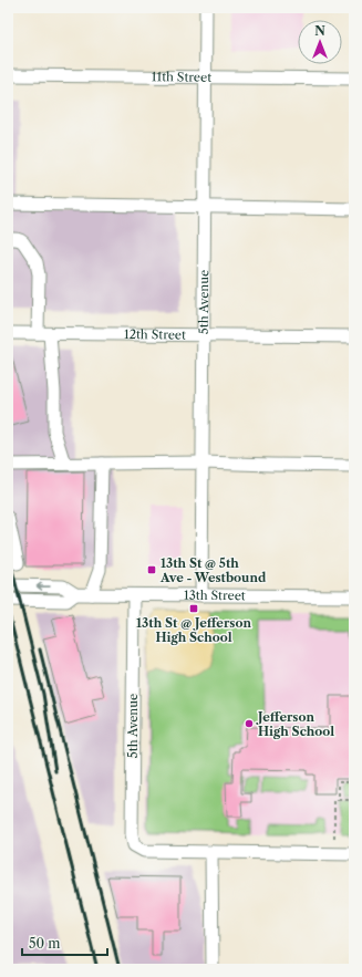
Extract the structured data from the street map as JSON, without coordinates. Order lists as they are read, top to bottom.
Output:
{
  "streets": {
    "street": [
      "11th Street",
      "5th Avenue",
      "12th Street",
      "13th Street"
    ]
  },
  "crossings": [
    ["11th Street", "5th Avenue"],
    ["5th Avenue", "12th Street"],
    ["5th Avenue", "13th Street"]
  ],
  "places": {
    "transit": ["13th St @ 5th Ave - Westbound", "13th St @ Jefferson High School"],
    "other": ["Jefferson High School"]
  },
  "scale_bar": "50 m",
  "north": "top"
}
